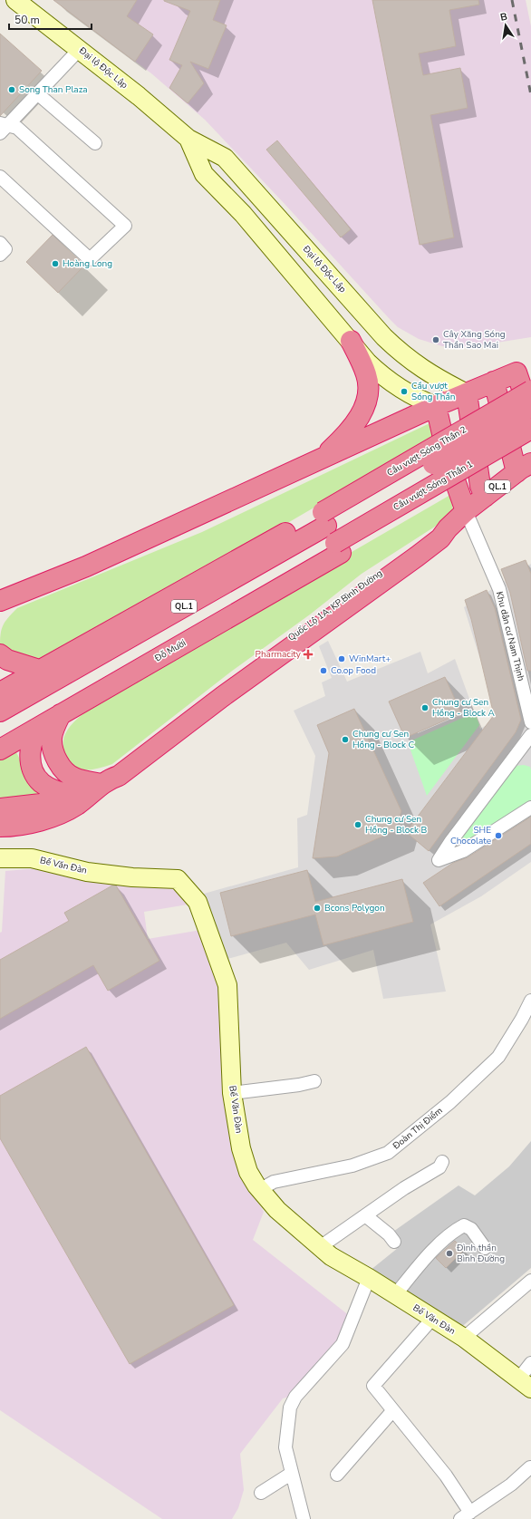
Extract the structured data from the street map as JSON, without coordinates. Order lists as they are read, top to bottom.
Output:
{
  "streets": {
    "highway": [
      "Cầu vượt Sóng Thần 2",
      "Cầu vượt Sóng Thần 1",
      "QL.1",
      "Đỗ Mười"
    ],
    "main road": ["Đại lộ Độc Lập", "Bế Văn Đàn"],
    "street": ["Khu dân cư Nam Thịnh", "Đoàn Thị Điểm"]
  },
  "crossings": [
    ["Cầu vượt Sóng Thần 2", "Cầu vượt Sóng Thần 1"],
    ["Cầu vượt Sóng Thần 2", "QL.1"],
    ["Cầu vượt Sóng Thần 2", "Đỗ Mười"],
    ["Cầu vượt Sóng Thần 1", "QL.1"],
    ["Cầu vượt Sóng Thần 1", "Đỗ Mười"],
    ["QL.1", "Khu dân cư Nam Thịnh"],
    ["QL.1", "Đỗ Mười"],
    ["Bế Văn Đàn", "Đoàn Thị Điểm"]
  ],
  "places": {
    "other": [
      "Song Than Plaza",
      "Hoàng Long",
      "Cây Xăng Sóng Thần Sao Mai",
      "Cầu vượt Sóng Thần",
      "WinMart+",
      "Co.op Food",
      "Chung cư Sen Hồng - Block A",
      "Chung cư Sen Hồng - Block C",
      "Chung cư Sen Hồng - Block B",
      "SHE Chocolate",
      "Bcons Polygon",
      "Đình thần Bình Đường"
    ],
    "health": ["Pharmacity"]
  },
  "scale_bar": "50 m",
  "north": "top"
}
